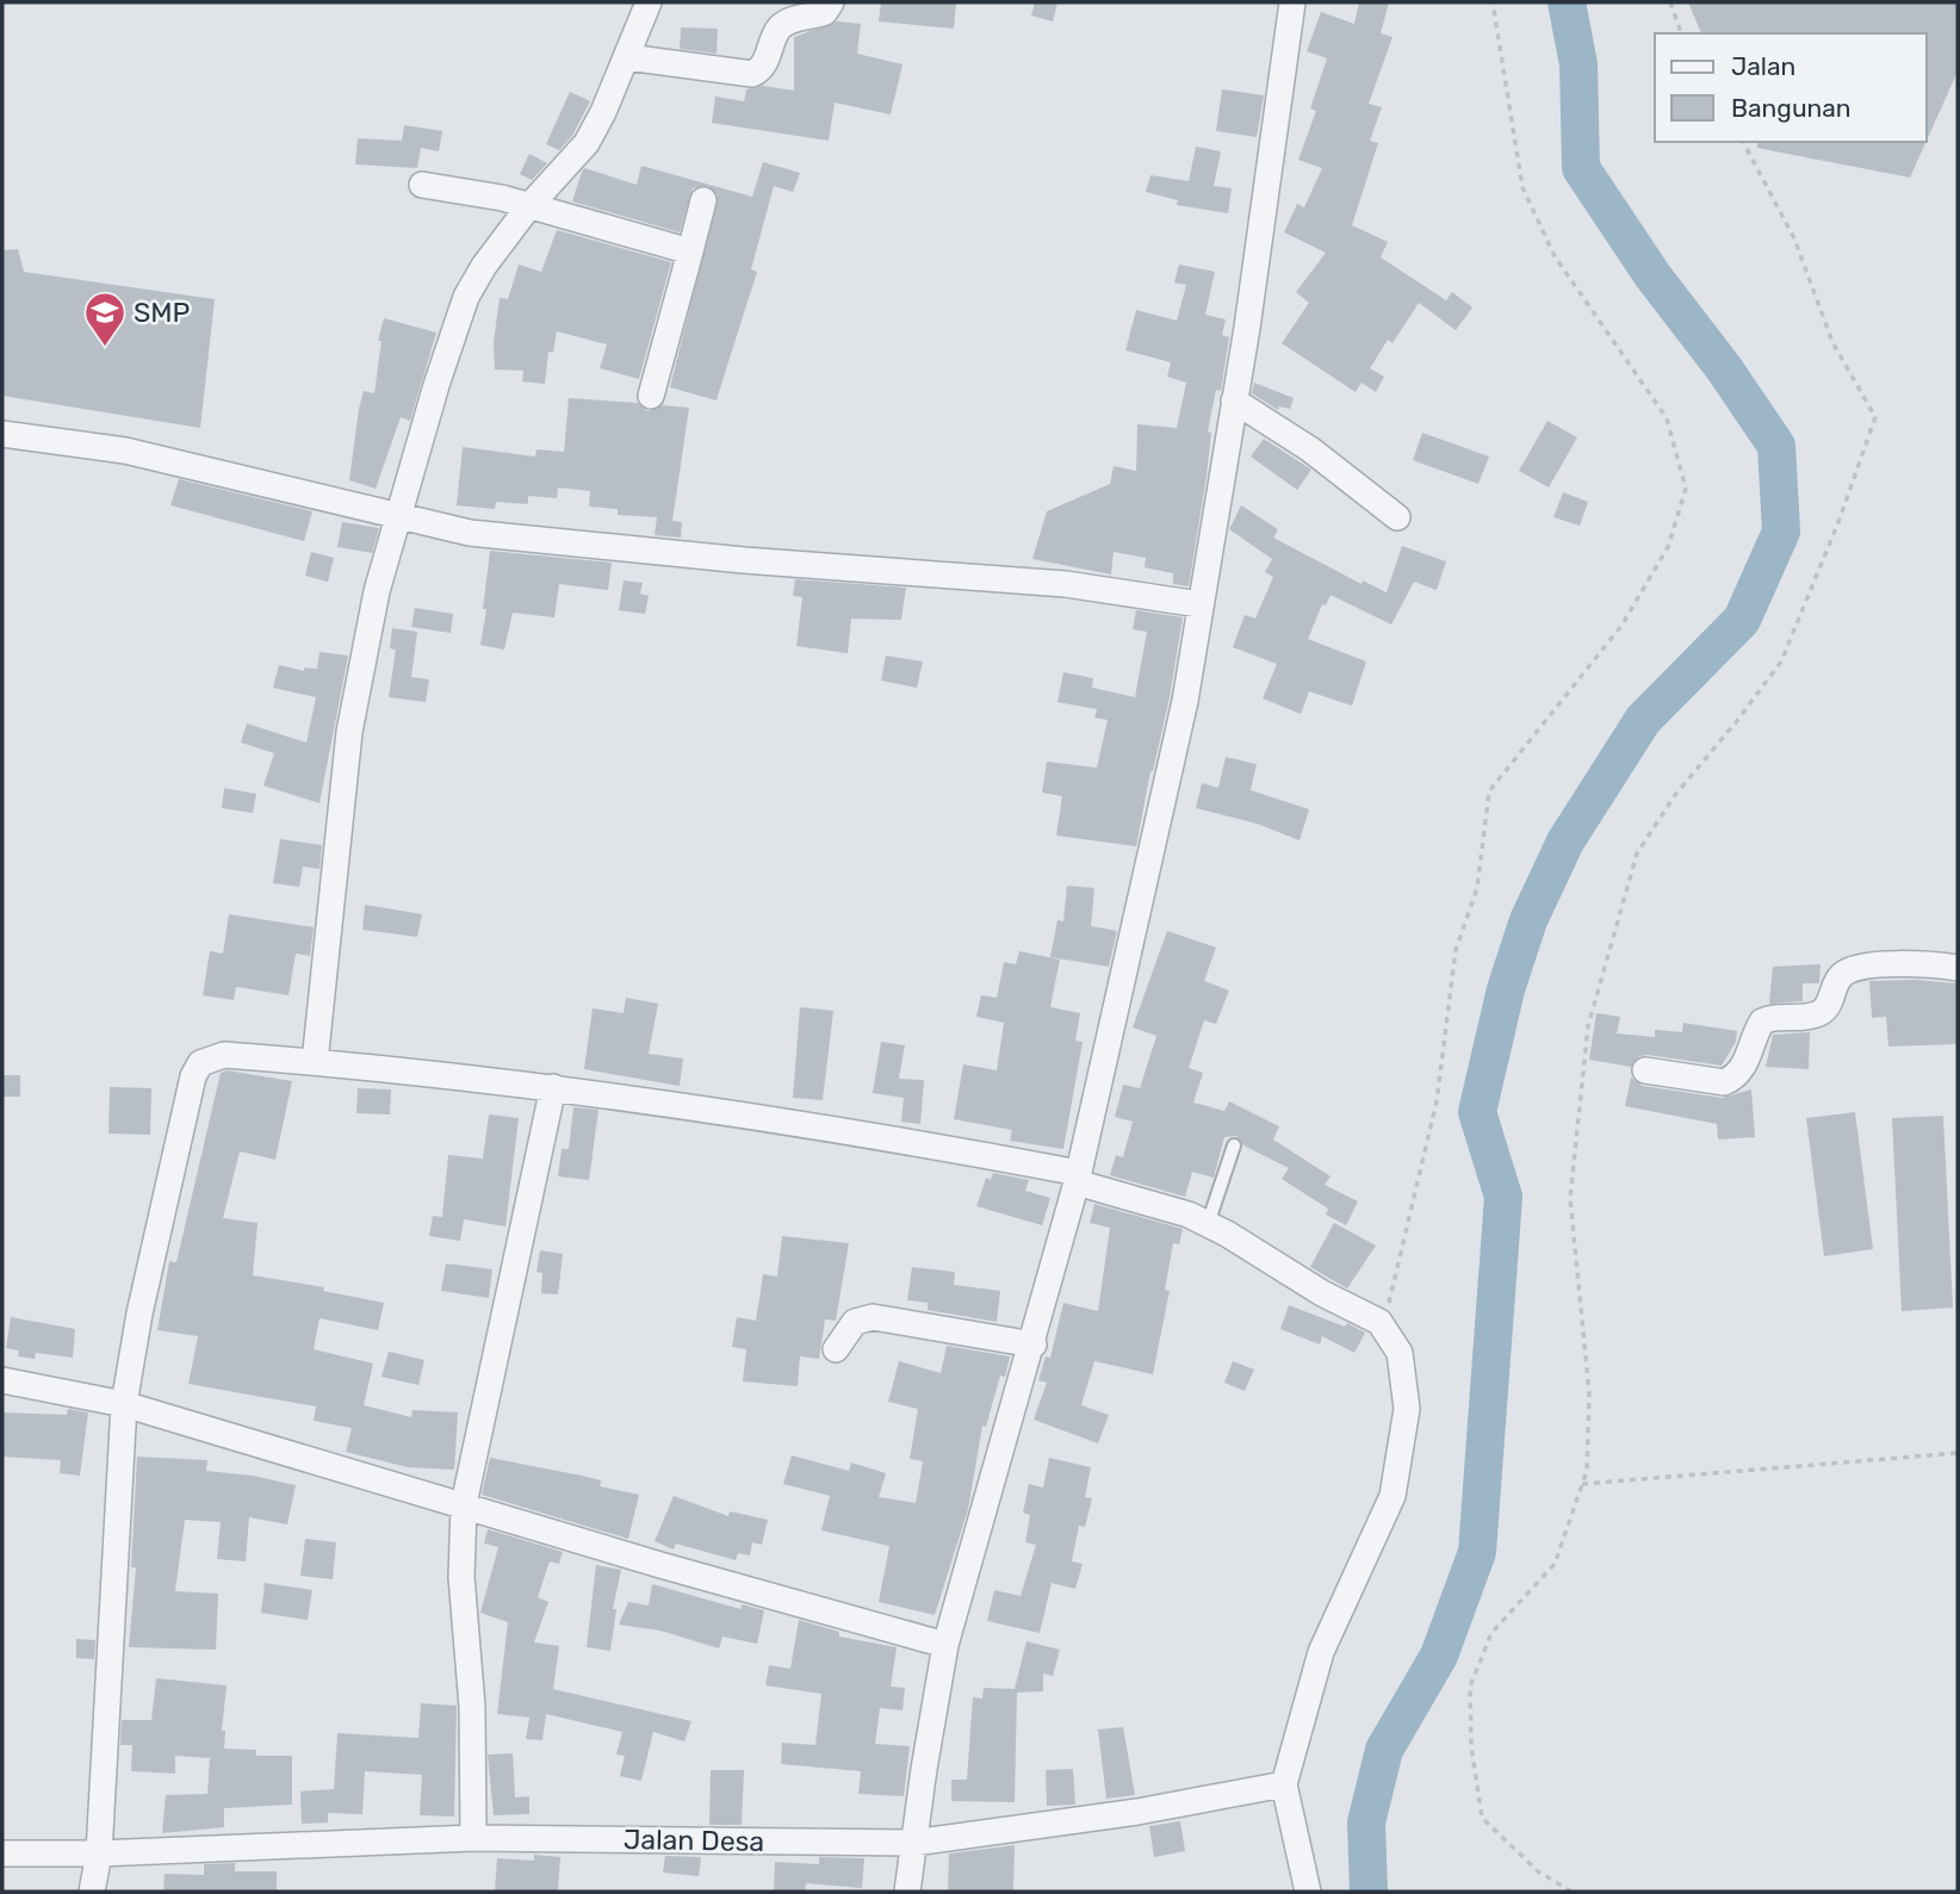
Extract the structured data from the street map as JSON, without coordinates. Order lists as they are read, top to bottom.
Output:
{
  "streets": {
    "street": ["Jalan Desa"]
  },
  "places": {
    "school or university": ["SMP"]
  },
  "legend": ["Jalan", "Bangunan"]
}
